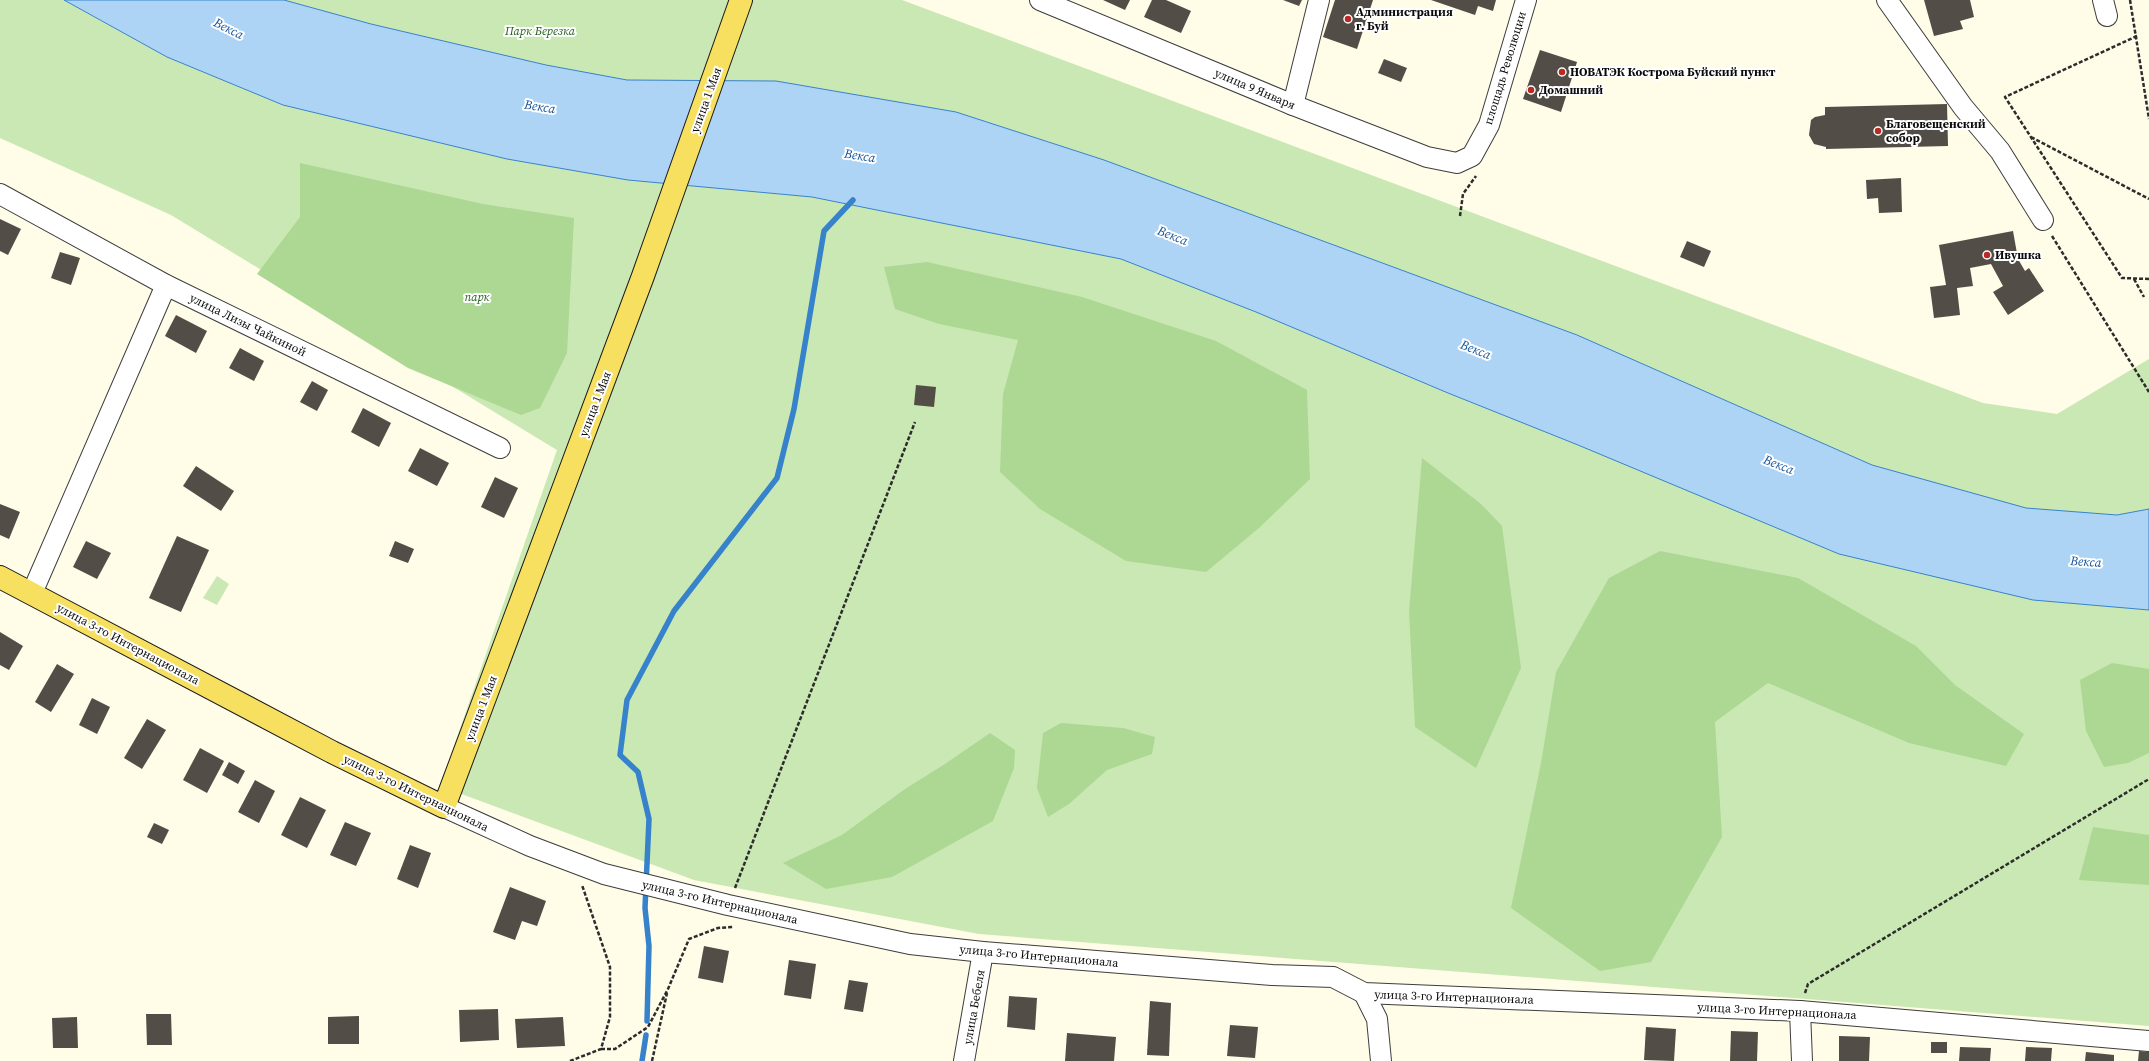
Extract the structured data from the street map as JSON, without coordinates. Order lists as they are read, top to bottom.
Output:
{
  "streets": {
    "main road": ["улица 1 Мая", "улица 3-го Интернационала"],
    "street": [
      "площадь Революции",
      "улица 9 Января",
      "улица Лизы Чайкиной",
      "улица Бебеля"
    ]
  },
  "crossings": [
    ["площадь Революции", "улица 9 Января"],
    ["улица 1 Мая", "улица 3-го Интернационала"],
    ["улица 3-го Интернационала", "улица Бебеля"]
  ],
  "water": ["Векса"],
  "parks": ["Парк Березка", "парк"],
  "places": [
    "Администрация г. Буй",
    "НОВАТЭК Кострома Буйский пункт",
    "Домашний",
    "Благовещенский собор",
    "Ивушка"
  ]
}
